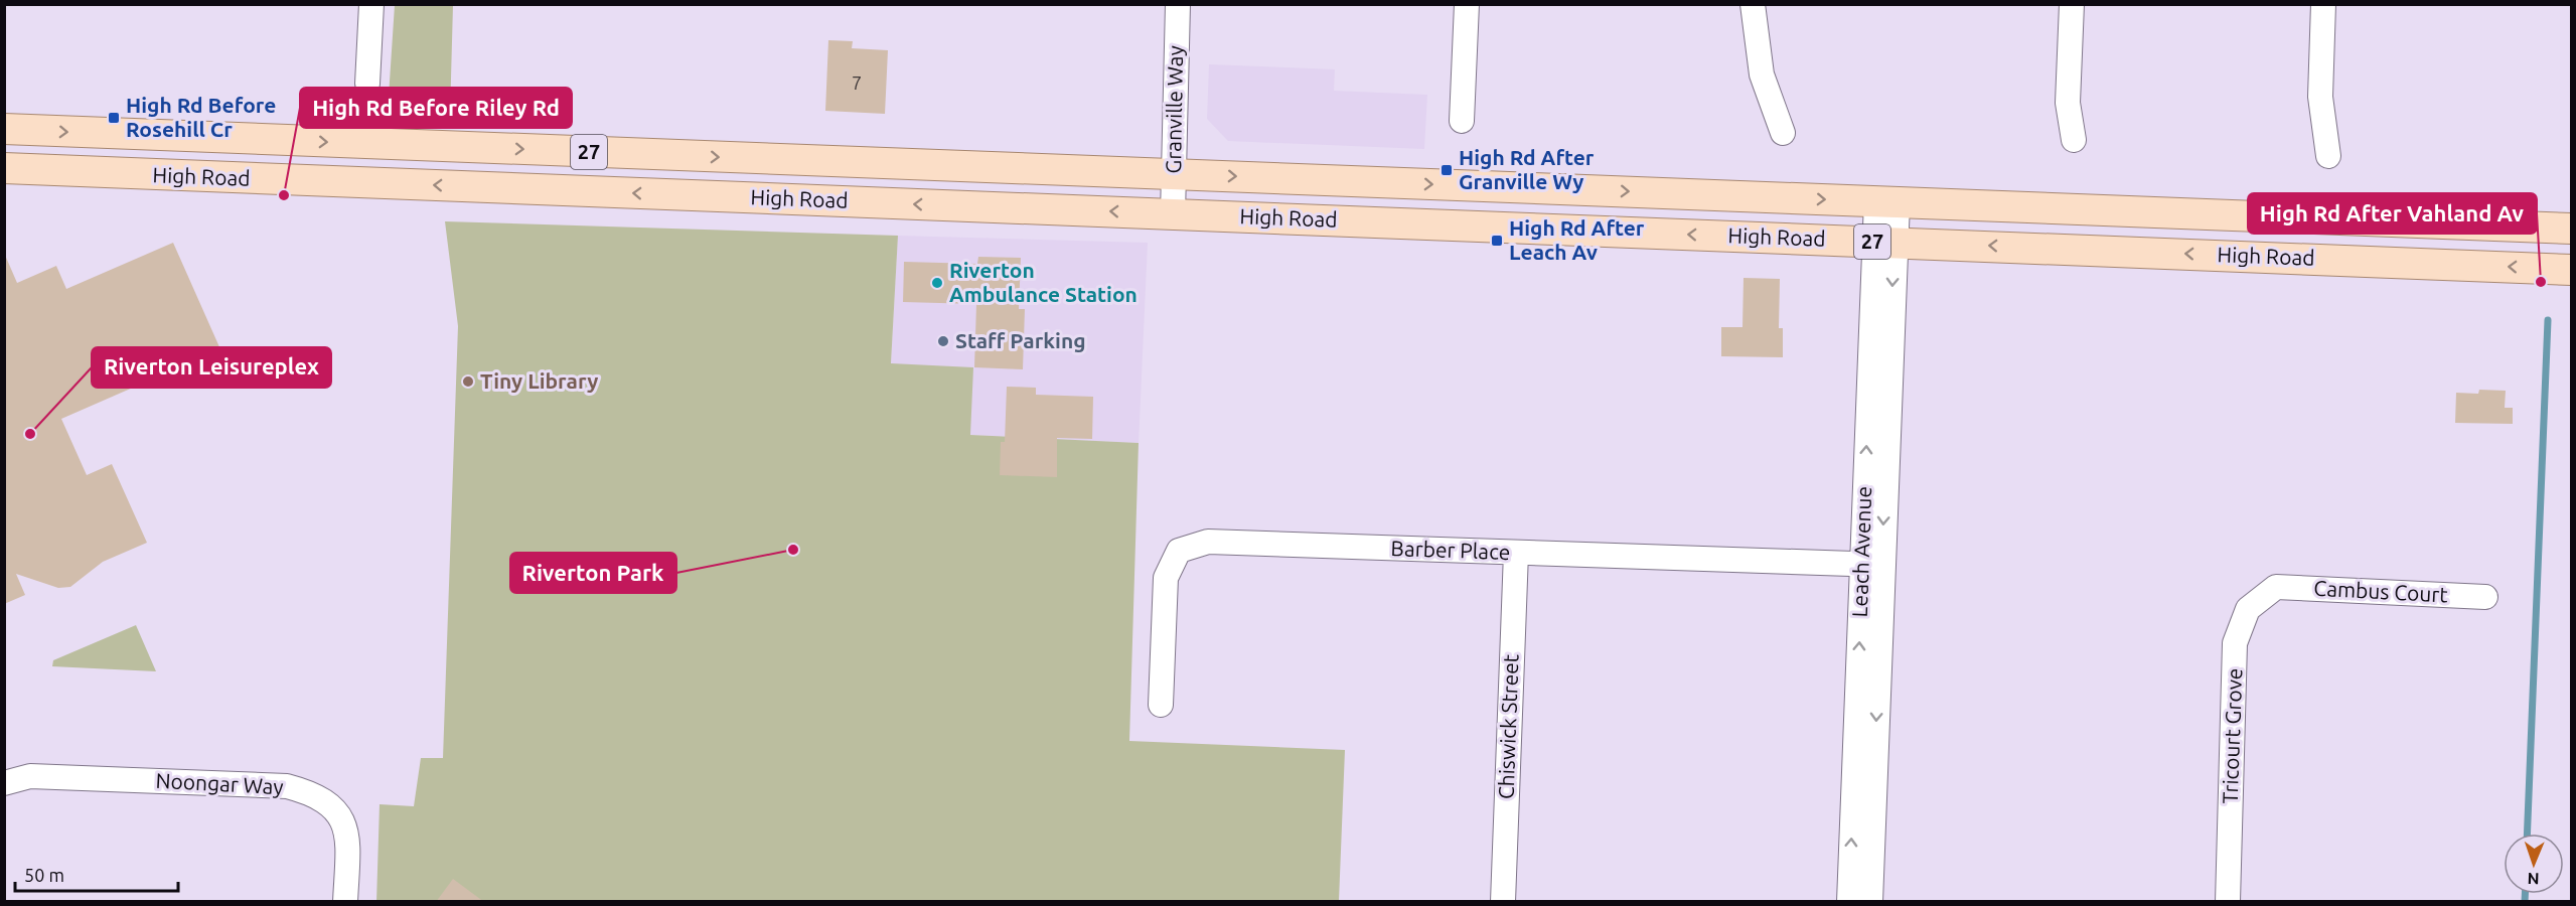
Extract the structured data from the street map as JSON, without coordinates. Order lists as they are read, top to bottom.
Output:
{
  "streets": {
    "main road": ["27", "High Road"],
    "street": [
      "Granville Way",
      "Barber Place",
      "Leach Avenue",
      "Cambus Court",
      "Chiswick Street",
      "Tricourt Grove",
      "Noongar Way"
    ]
  },
  "crossings": [
    ["Granville Way", "High Road"],
    ["High Road", "Leach Avenue"],
    ["Barber Place", "Leach Avenue"],
    ["Barber Place", "Chiswick Street"],
    ["Cambus Court", "Tricourt Grove"]
  ],
  "places": {
    "transit": ["High Rd Before Rosehill Cr", "High Rd After Granville Wy", "High Rd After Leach Av"],
    "other": [
      "High Rd Before Riley Rd",
      "High Rd After Vahland Av",
      "Riverton Ambulance Station",
      "Staff Parking",
      "Tiny Library",
      "Riverton Leisureplex",
      "Riverton Park"
    ]
  },
  "house_numbers": ["7"],
  "scale_bar": "50 m",
  "north": "bottom"
}
